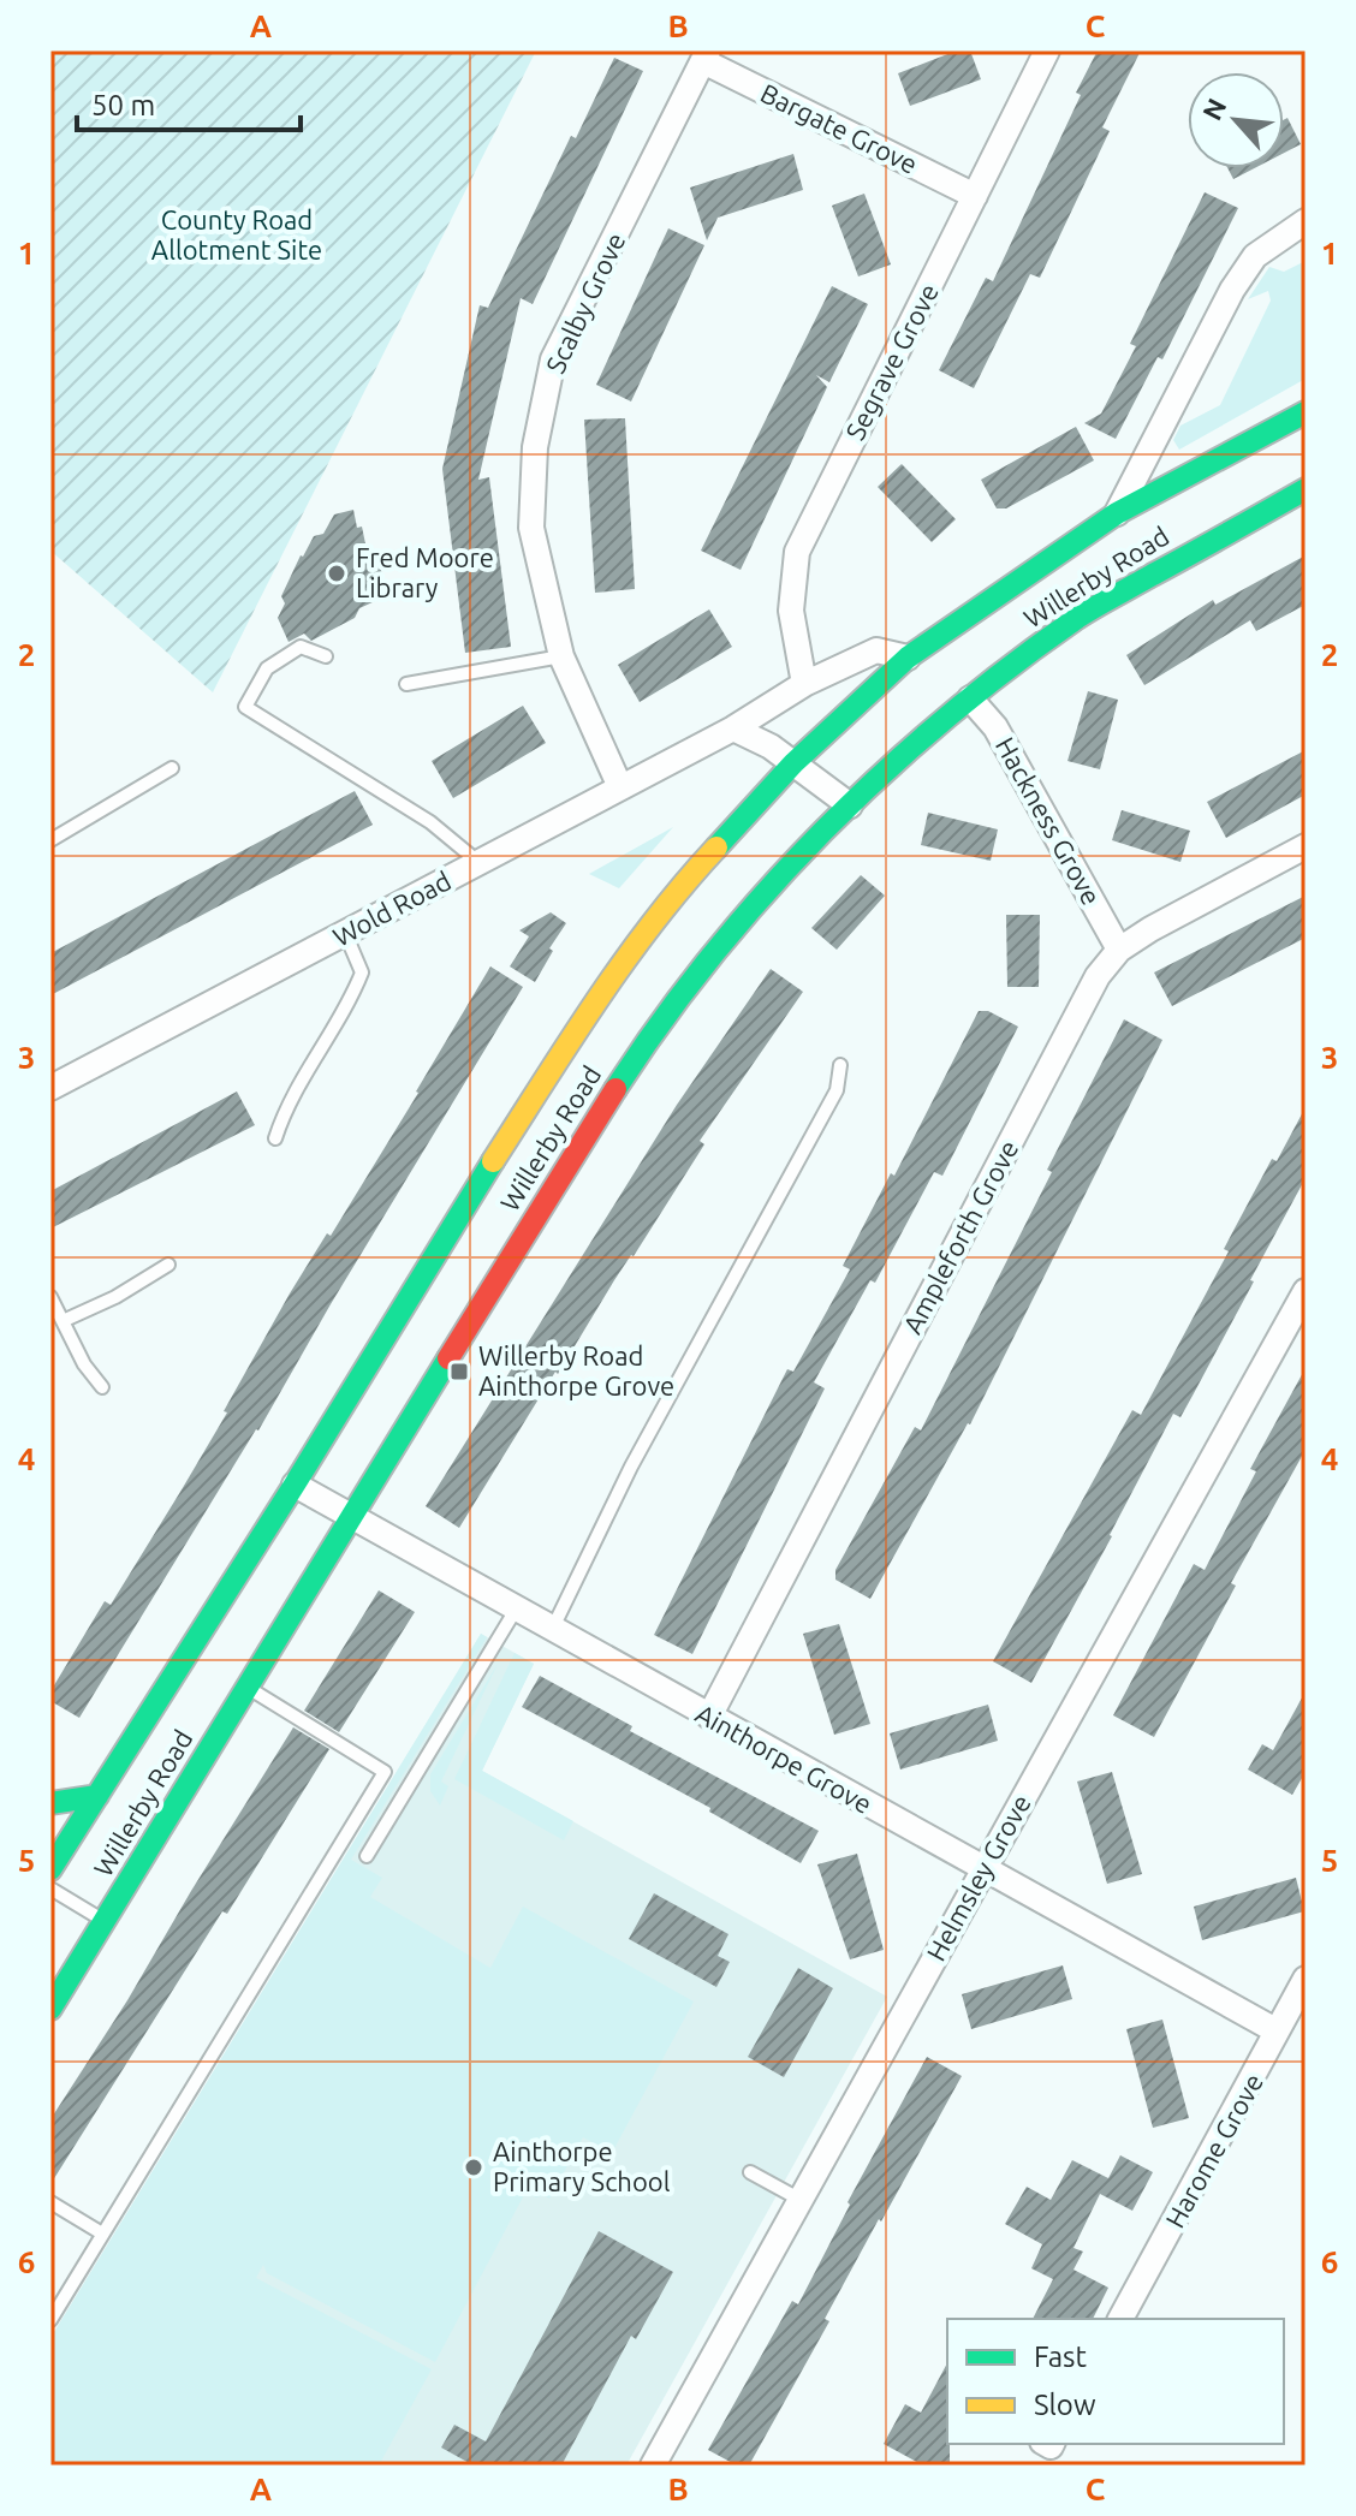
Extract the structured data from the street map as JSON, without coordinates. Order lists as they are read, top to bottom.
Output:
{
  "streets": {
    "street": [
      "Bargate Grove",
      "Scalby Grove",
      "Segrave Grove",
      "Willerby Road",
      "Hackness Grove",
      "Wold Road",
      "Ampleforth Grove",
      "Ainthorpe Grove",
      "Helmsley Grove",
      "Harome Grove"
    ]
  },
  "crossings": [
    ["Bargate Grove", "Scalby Grove"],
    ["Bargate Grove", "Segrave Grove"],
    ["Scalby Grove", "Wold Road"],
    ["Segrave Grove", "Wold Road"],
    ["Willerby Road", "Hackness Grove"],
    ["Willerby Road", "Wold Road"],
    ["Willerby Road", "Ainthorpe Grove"],
    ["Hackness Grove", "Ampleforth Grove"],
    ["Ampleforth Grove", "Ainthorpe Grove"],
    ["Ainthorpe Grove", "Helmsley Grove"],
    ["Ainthorpe Grove", "Harome Grove"]
  ],
  "parks": ["County Road Allotment Site"],
  "places": {
    "other": ["Fred Moore Library", "Ainthorpe Primary School"],
    "transit": ["Willerby Road Ainthorpe Grove"]
  },
  "legend": ["Fast", "Slow"],
  "scale_bar": "50 m",
  "north": "top left",
  "grid": {
    "columns": ["A", "B", "C"],
    "rows": [
      "1",
      "2",
      "3",
      "4",
      "5",
      "6"
    ]
  }
}
